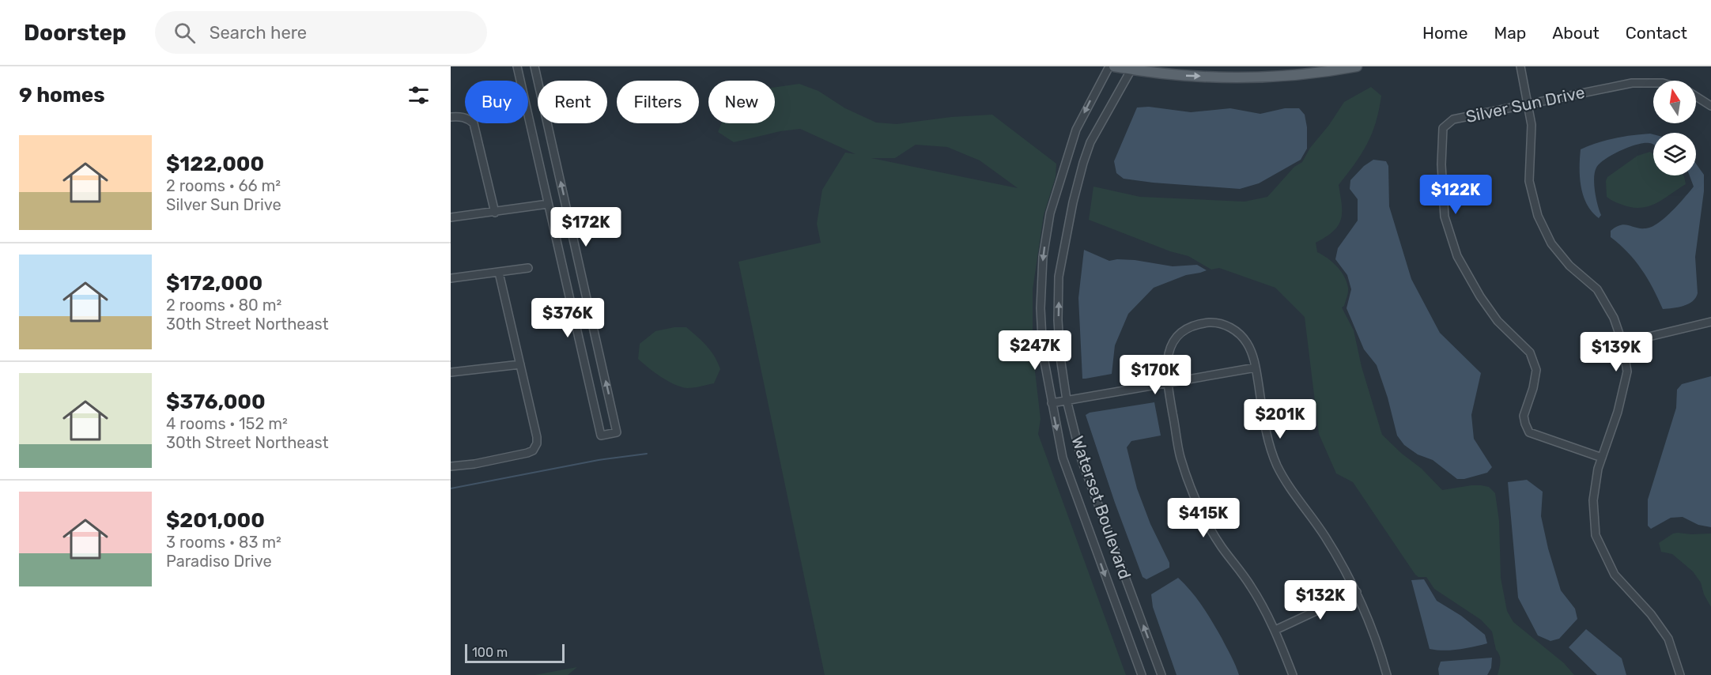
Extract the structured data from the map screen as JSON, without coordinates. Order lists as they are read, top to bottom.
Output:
{
  "streets": {
    "street": ["Silver Sun Drive", "Waterset Boulevard"]
  },
  "scale_bar": "100 m",
  "north": "top",
  "page": {
    "header": "Doorstep",
    "search": "Search here",
    "nav": [
      "Home",
      "Map",
      "About",
      "Contact"
    ],
    "heading": "9 homes",
    "chip": [
      "Buy",
      "Rent",
      "Filters",
      "New"
    ],
    "list": [
      {
        "name": "$122,000",
        "note": "2 rooms · 66 m² · Silver Sun Drive"
      },
      {
        "name": "$172,000",
        "note": "2 rooms · 80 m² · 30th Street Northeast"
      },
      {
        "name": "$376,000",
        "note": "4 rooms · 152 m² · 30th Street Northeast"
      },
      {
        "name": "$201,000",
        "note": "3 rooms · 83 m² · Paradiso Drive"
      }
    ],
    "price": [
      "$122K",
      "$172K",
      "$376K",
      "$247K",
      "$139K",
      "$170K",
      "$201K",
      "$415K",
      "$132K"
    ],
    "scale": "100 m"
  }
}
